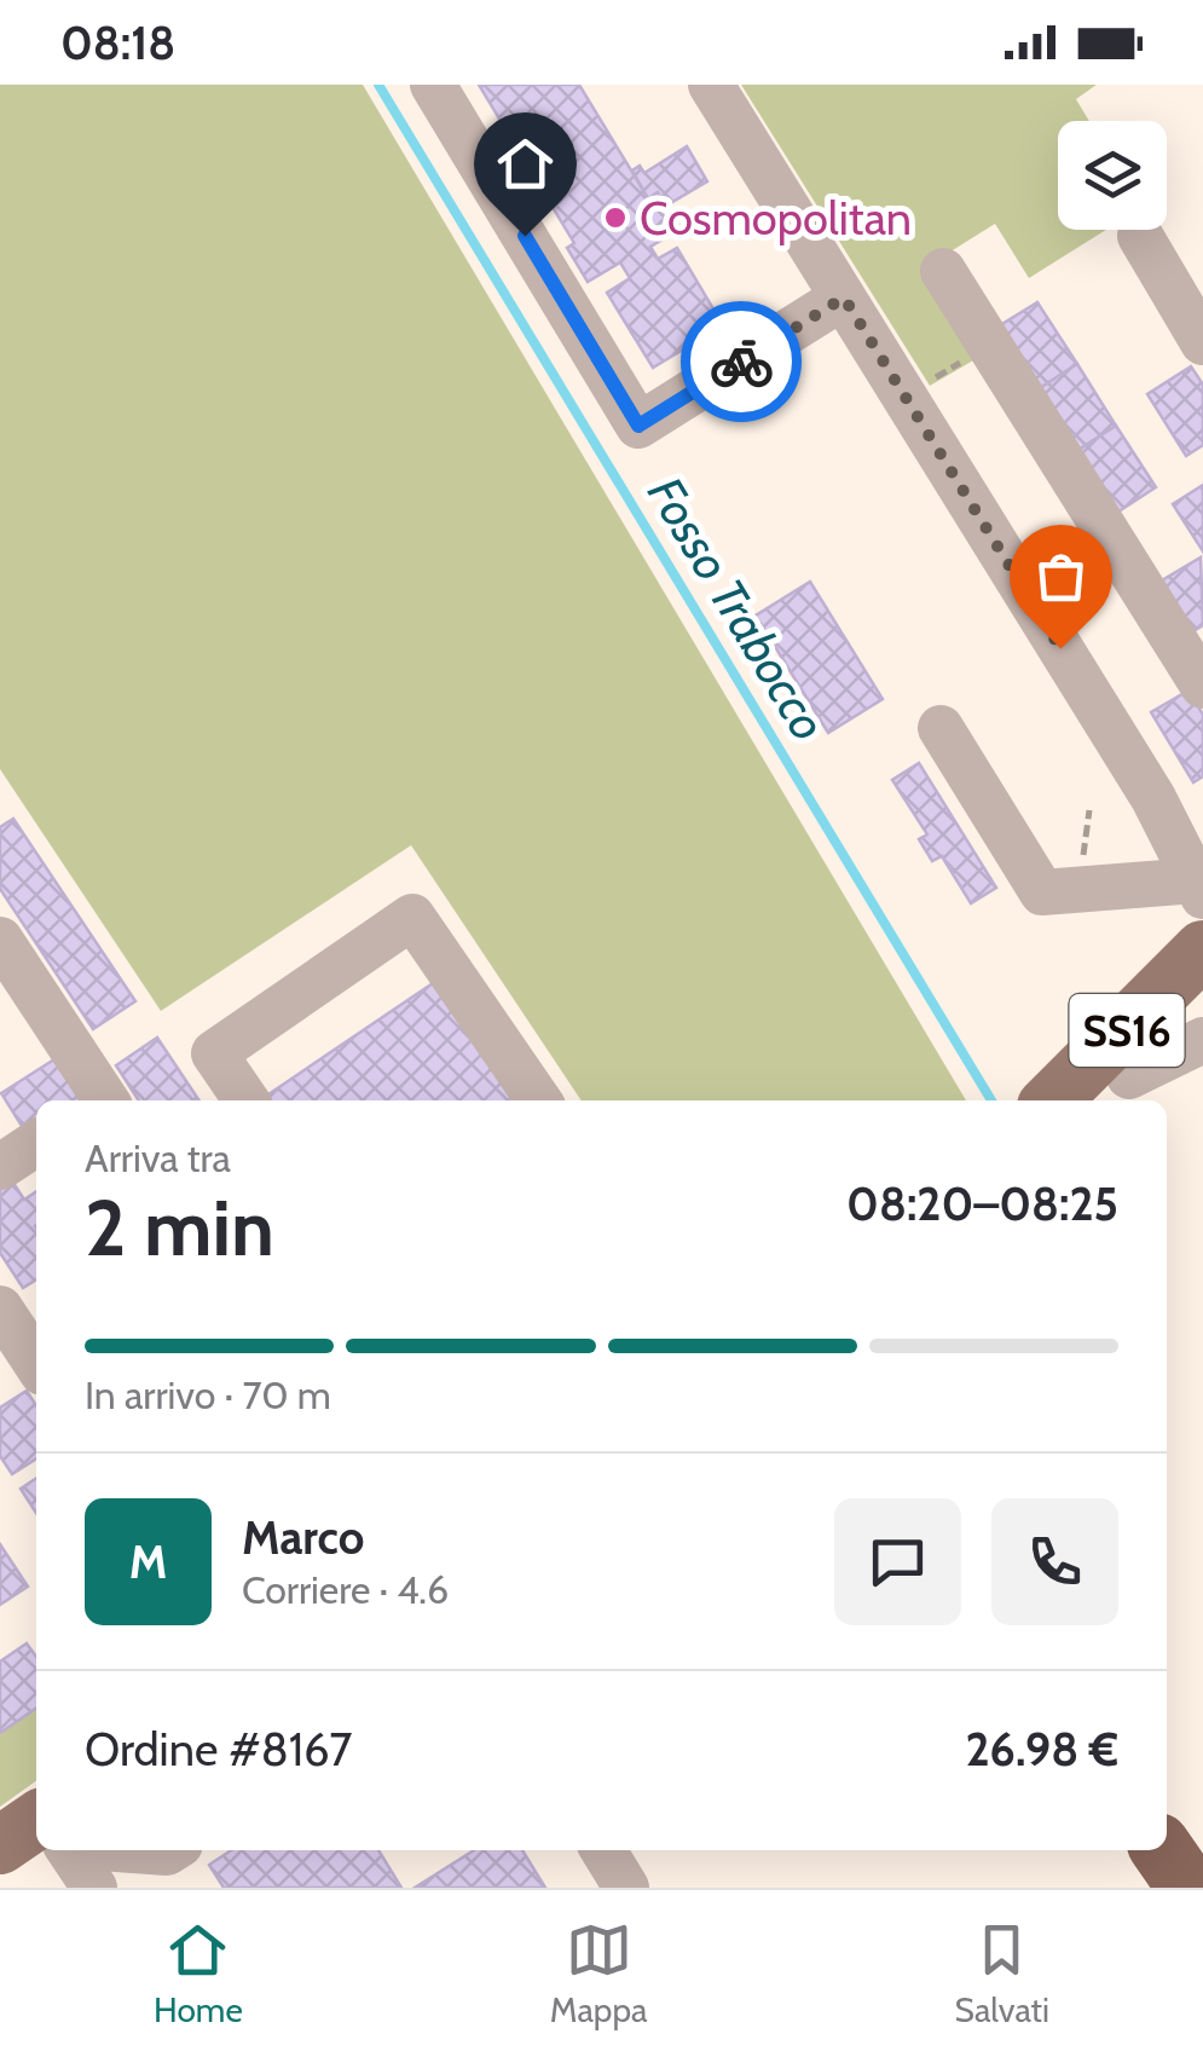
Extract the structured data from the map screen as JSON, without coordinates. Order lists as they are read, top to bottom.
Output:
{
  "streets": {
    "main road": ["SS16"]
  },
  "water": ["Fosso Trabocco"],
  "places": ["Cosmopolitan"],
  "page": {
    "status": "08:18",
    "heading": ["2 min", "Arriva tra", "08:20–08:25"],
    "panel": [
      "Marco",
      "Corriere · 4.6",
      "Ordine #8167",
      "26.98 €"
    ],
    "bar": "In arrivo · 70 m",
    "round": "M",
    "tabs": ["Home", "Mappa", "Salvati"]
  }
}
